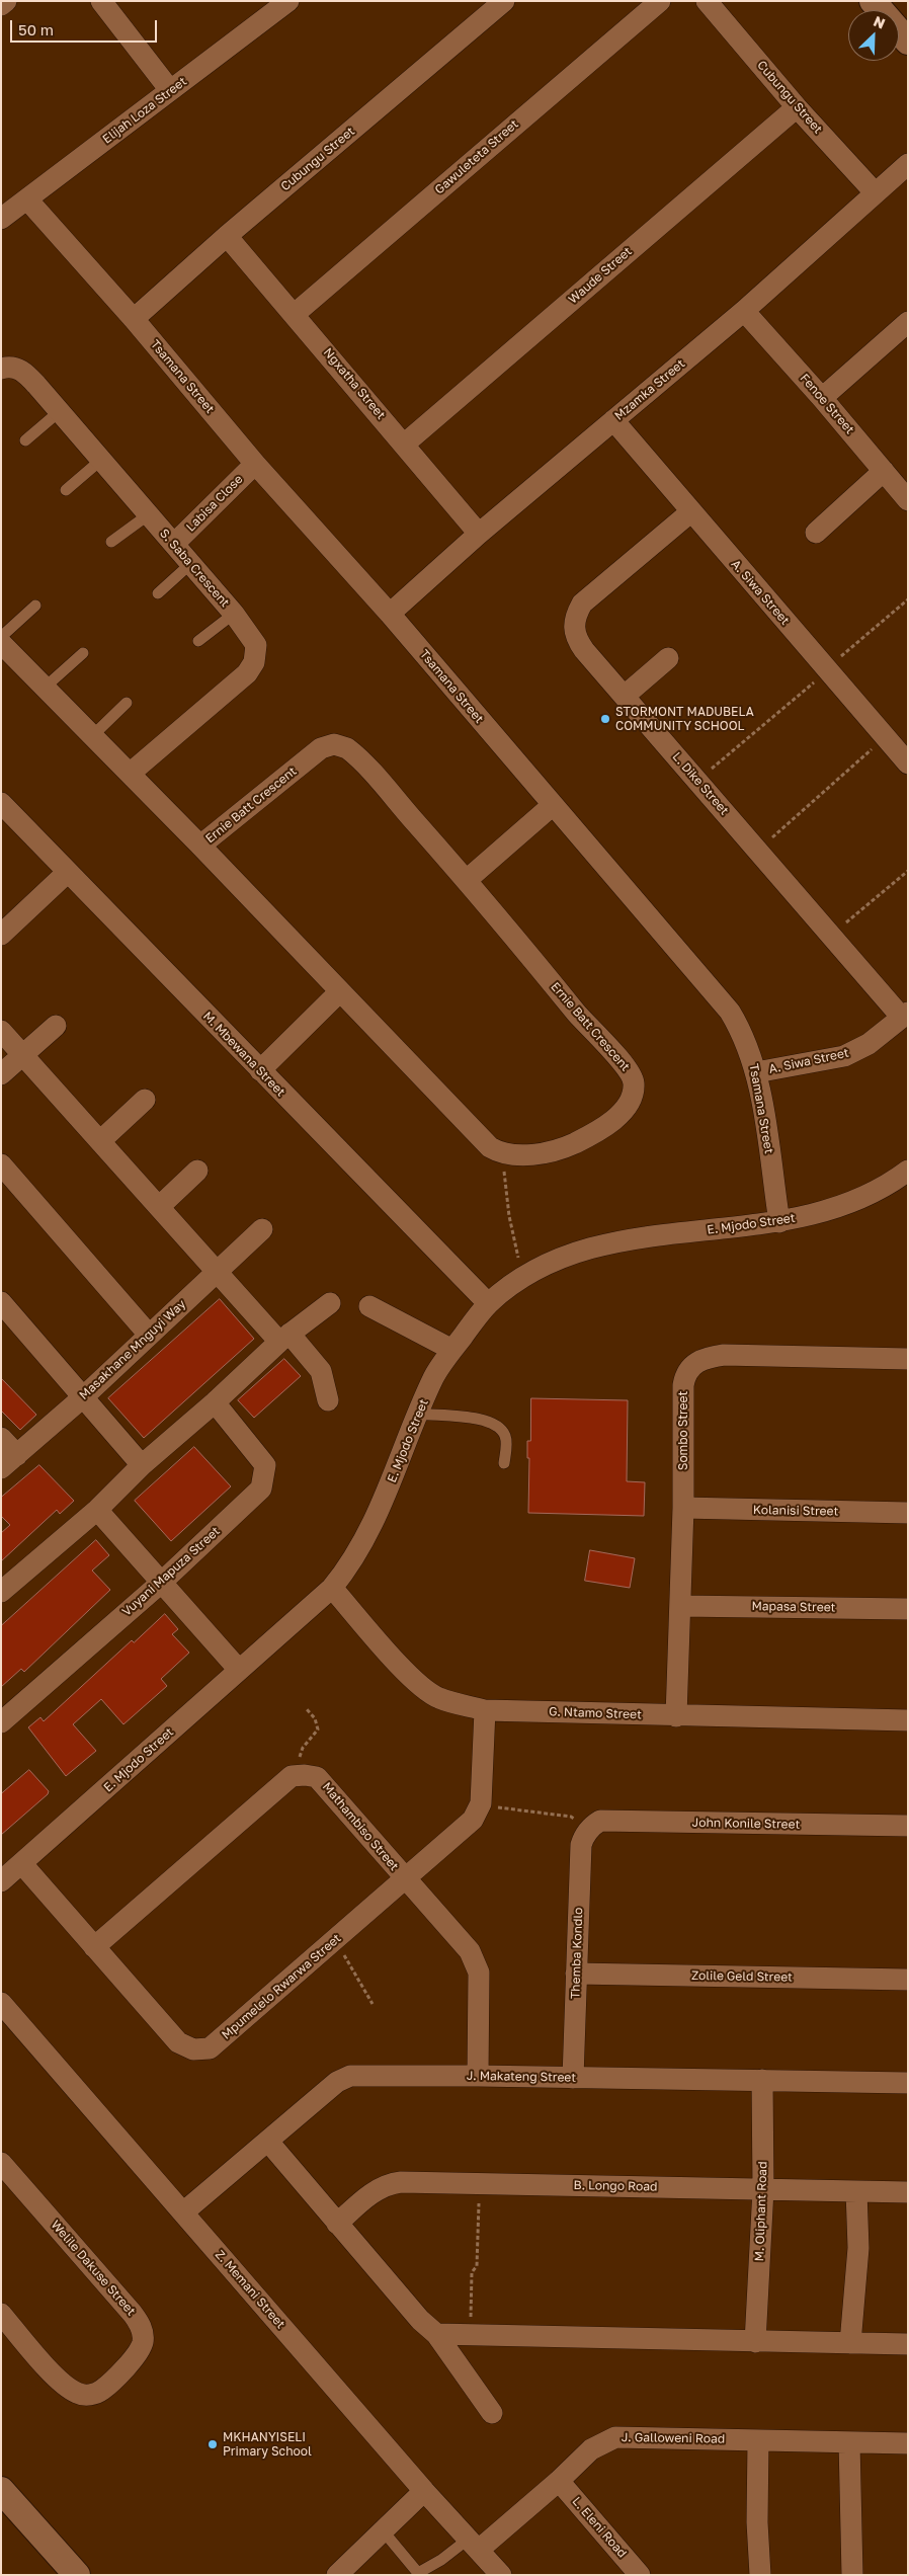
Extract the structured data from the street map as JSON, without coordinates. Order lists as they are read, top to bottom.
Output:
{
  "streets": {
    "street": [
      "Cubungu Street",
      "Elijah Loza Street",
      "Gawuleteta Street",
      "Waude Street",
      "Tsamana Street",
      "Ngxatha Street",
      "Mzamka Street",
      "Fenoe Street",
      "Labisa Close",
      "S. Saba Crescent",
      "A. Siwa Street",
      "L. Dike Street",
      "Ernie Batt Crescent",
      "M. Mbewana Street",
      "E. Mjodo Street",
      "Masakhane Mnguyi Way",
      "Sombo Street",
      "Kolanisi Street",
      "Vuyani Mapuza Street",
      "Mapasa Street",
      "G. Ntamo Street",
      "John Konile Street",
      "Mathambiso Street",
      "Themba Kondlo",
      "Zolile Geld Street",
      "Mpumelelo Rwarwa Street",
      "J. Makateng Street",
      "B. Longo Road",
      "M. Oliphant Road",
      "Welile Dakuse Street",
      "Z. Memani Street",
      "J. Galloweni Road",
      "L. Eleni Road"
    ]
  },
  "crossings": [
    ["Cubungu Street", "Waude Street"],
    ["Cubungu Street", "Tsamana Street"],
    ["Cubungu Street", "Ngxatha Street"],
    ["Cubungu Street", "Mzamka Street"],
    ["Elijah Loza Street", "Tsamana Street"],
    ["Gawuleteta Street", "Ngxatha Street"],
    ["Waude Street", "Ngxatha Street"],
    ["Tsamana Street", "Mzamka Street"],
    ["Tsamana Street", "Labisa Close"],
    ["Tsamana Street", "A. Siwa Street"],
    ["Tsamana Street", "E. Mjodo Street"],
    ["Ngxatha Street", "Mzamka Street"],
    ["Mzamka Street", "Fenoe Street"],
    ["Mzamka Street", "A. Siwa Street"],
    ["Labisa Close", "S. Saba Crescent"],
    ["A. Siwa Street", "L. Dike Street"],
    ["M. Mbewana Street", "E. Mjodo Street"],
    ["E. Mjodo Street", "G. Ntamo Street"],
    ["E. Mjodo Street", "Mpumelelo Rwarwa Street"],
    ["Sombo Street", "Kolanisi Street"],
    ["Sombo Street", "Mapasa Street"],
    ["Sombo Street", "G. Ntamo Street"],
    ["John Konile Street", "Themba Kondlo"],
    ["Mathambiso Street", "Mpumelelo Rwarwa Street"],
    ["Mathambiso Street", "J. Makateng Street"],
    ["Themba Kondlo", "Zolile Geld Street"],
    ["Themba Kondlo", "J. Makateng Street"],
    ["J. Makateng Street", "M. Oliphant Road"],
    ["J. Makateng Street", "Z. Memani Street"],
    ["B. Longo Road", "M. Oliphant Road"],
    ["Z. Memani Street", "J. Galloweni Road"],
    ["J. Galloweni Road", "L. Eleni Road"]
  ],
  "places": ["STORMONT MADUBELA COMMUNITY SCHOOL", "MKHANYISELI Primary School"],
  "scale_bar": "50 m",
  "north": "top right"
}
